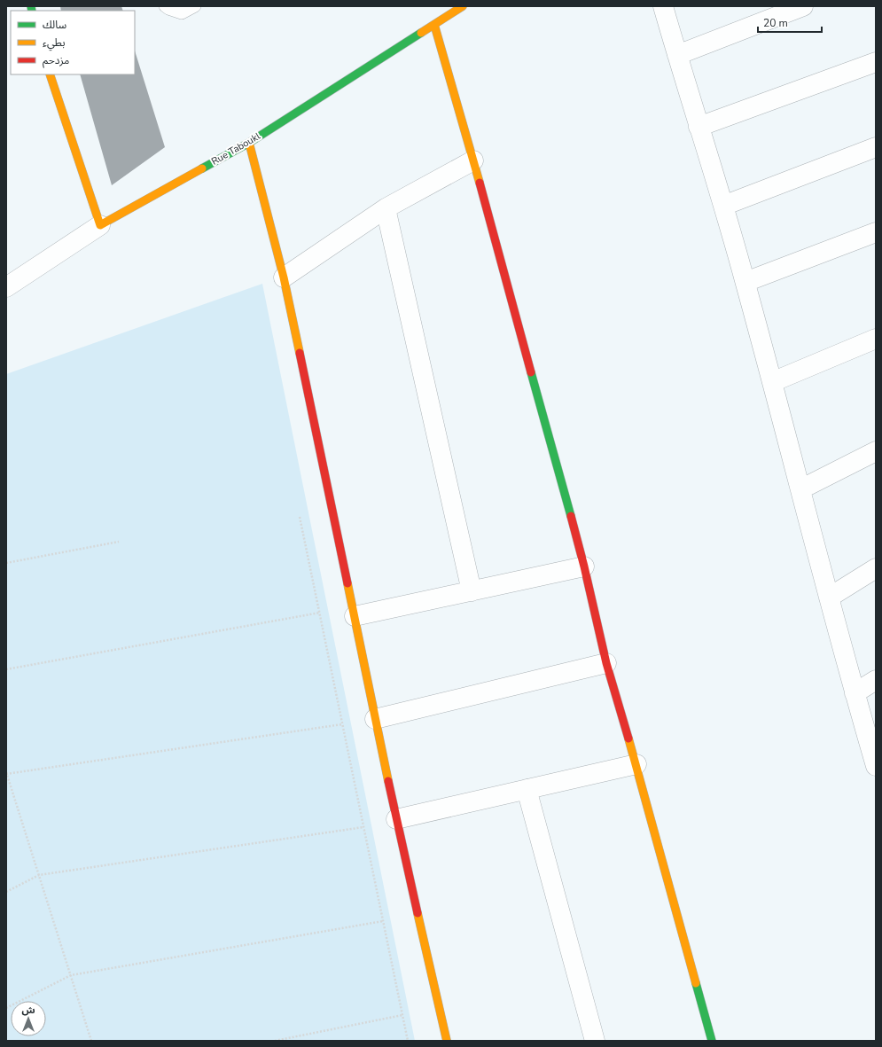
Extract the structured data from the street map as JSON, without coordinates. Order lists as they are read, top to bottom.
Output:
{
  "streets": {
    "street": ["Rue Taboukl"]
  },
  "legend": ["سالك", "بطيء", "مزدحم"],
  "scale_bar": "20 m",
  "north": "top"
}
